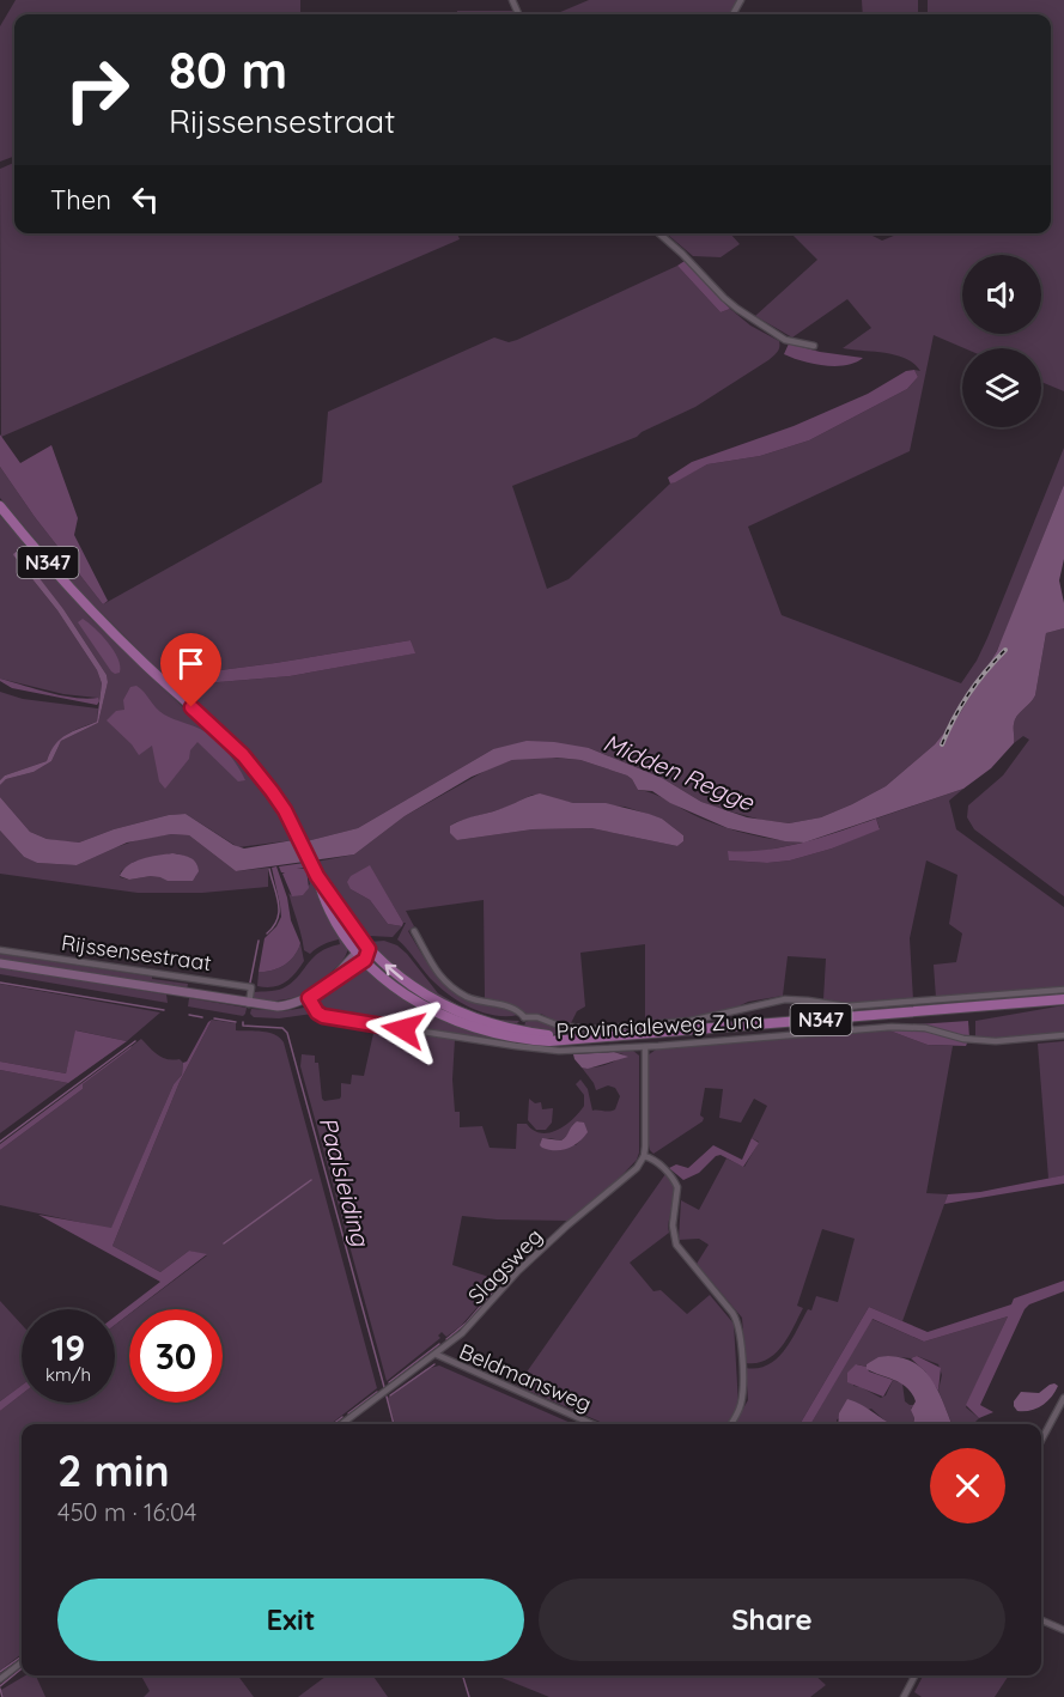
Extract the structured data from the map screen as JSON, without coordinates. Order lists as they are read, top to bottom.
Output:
{
  "streets": {
    "main road": ["N347", "Rijssensestraat", "Provincialeweg Zuna"],
    "street": ["Slagsweg", "Beldmansweg"]
  },
  "crossings": [
    ["N347", "Rijssensestraat"],
    ["N347", "Provincialeweg Zuna"],
    ["Rijssensestraat", "Provincialeweg Zuna"],
    ["Slagsweg", "Beldmansweg"]
  ],
  "water": ["Midden Regge", "Paalsleiding"],
  "page": {
    "turn": ["80 m", "Rijssensestraat"],
    "then": "Then",
    "speed": "19 km/h",
    "limit": "30",
    "heading": ["2 min", "450 m · 16:04"],
    "buttons": ["Exit", "Share"]
  }
}
